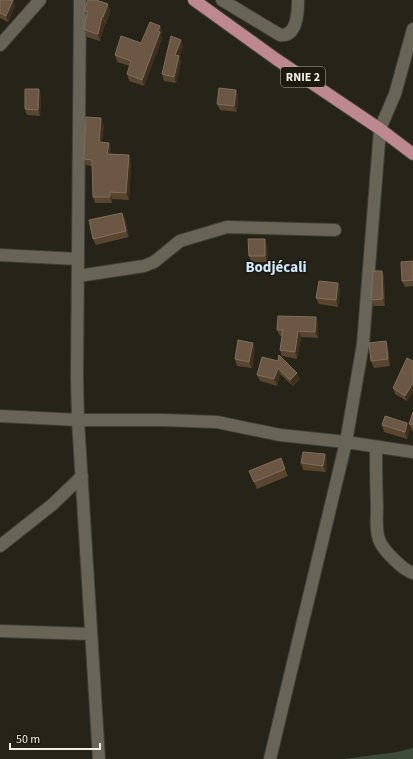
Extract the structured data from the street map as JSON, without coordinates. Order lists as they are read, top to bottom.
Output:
{
  "streets": {
    "main road": ["RNIE 2"]
  },
  "districts": ["Bodjécali"],
  "scale_bar": "50 m"
}
